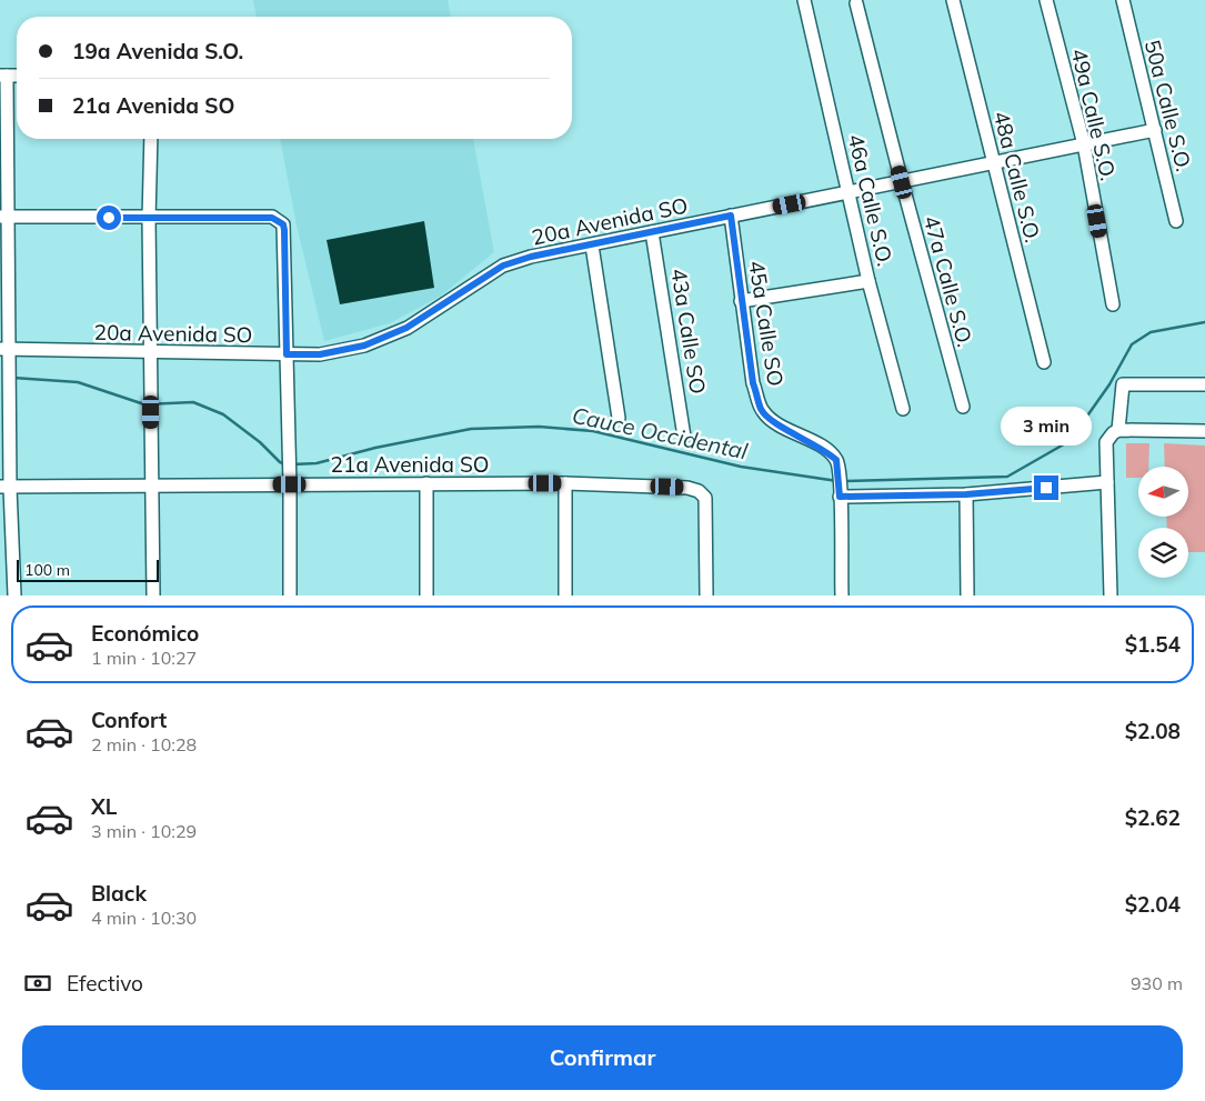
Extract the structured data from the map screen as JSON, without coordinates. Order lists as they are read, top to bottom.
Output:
{
  "streets": {
    "street": [
      "50a Calle S.O.",
      "49a Calle S.O.",
      "48a Calle S.O.",
      "46a Calle S.O.",
      "20a Avenida SO",
      "47a Calle S.O.",
      "45a Calle SO",
      "43a Calle SO",
      "21a Avenida SO"
    ]
  },
  "crossings": [
    ["50a Calle S.O.", "20a Avenida SO"],
    ["49a Calle S.O.", "20a Avenida SO"],
    ["48a Calle S.O.", "20a Avenida SO"],
    ["46a Calle S.O.", "20a Avenida SO"],
    ["20a Avenida SO", "47a Calle S.O."],
    ["20a Avenida SO", "45a Calle SO"],
    ["20a Avenida SO", "43a Calle SO"]
  ],
  "water": ["Cauce Occidental"],
  "scale_bar": "100 m",
  "north": "left",
  "page": {
    "banner": ["19a Avenida S.O.", "21a Avenida SO"],
    "bubble": "3 min",
    "scale": "100 m",
    "list": [
      {
        "name": "Económico",
        "note": "1 min · 10:27",
        "value": "$1.54"
      },
      {
        "name": "Confort",
        "note": "2 min · 10:28",
        "value": "$2.08"
      },
      {
        "name": "XL",
        "note": "3 min · 10:29",
        "value": "$2.62"
      },
      {
        "name": "Black",
        "note": "4 min · 10:30",
        "value": "$2.04"
      }
    ],
    "pay": ["Efectivo", "930 m"],
    "buttons": "Confirmar"
  }
}
